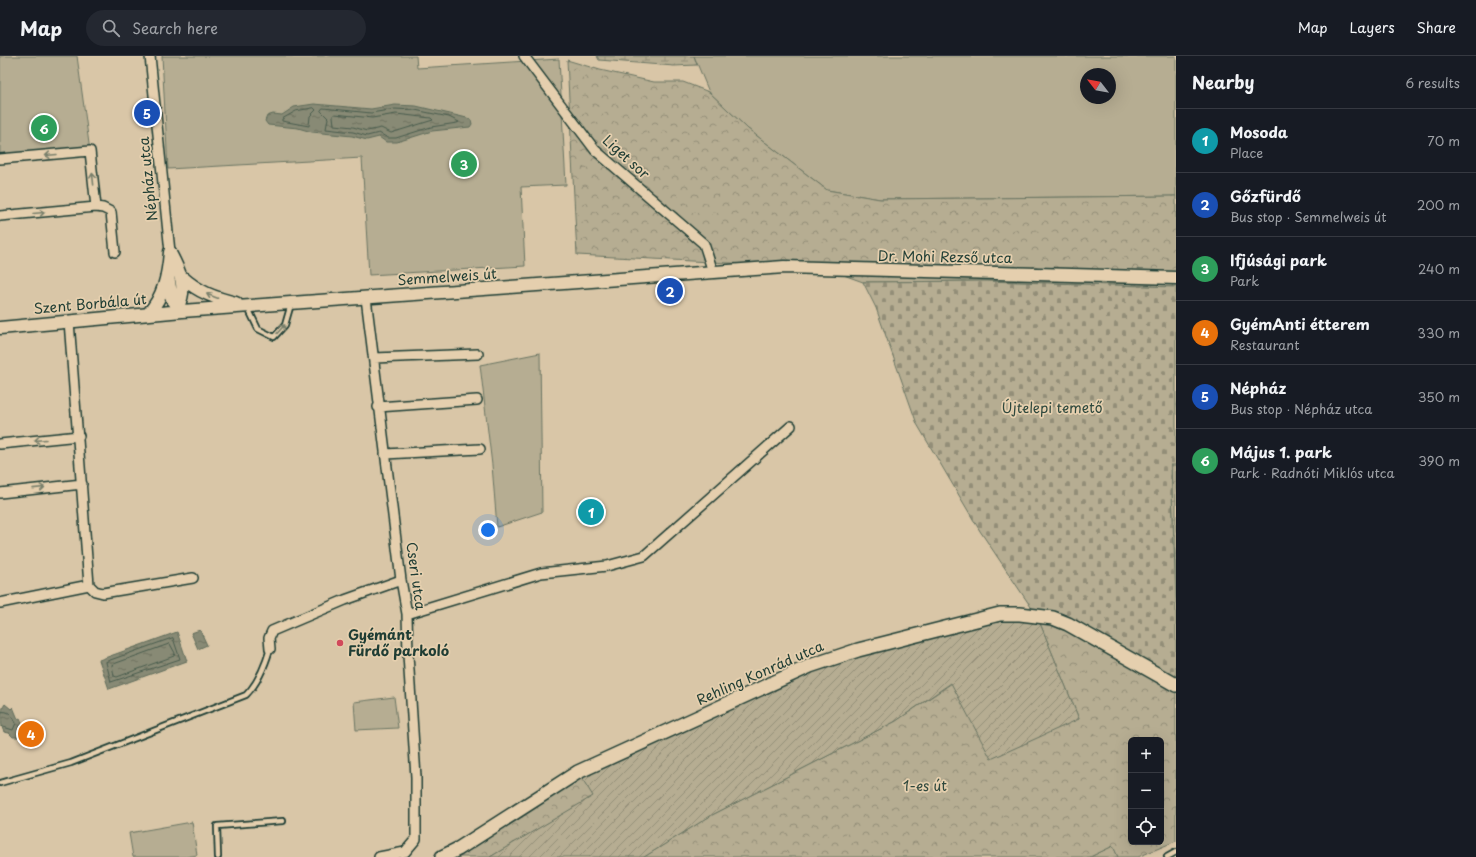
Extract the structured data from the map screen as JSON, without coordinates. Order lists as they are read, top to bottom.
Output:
{
  "streets": {
    "main road": ["Rehling Konrád utca"],
    "street": [
      "Liget sor",
      "Népház utca",
      "Dr. Mohi Rezső utca",
      "Semmelweis út",
      "Szent Borbála út",
      "Cseri utca"
    ]
  },
  "crossings": [
    ["Liget sor", "Dr. Mohi Rezső utca"],
    ["Liget sor", "Semmelweis út"],
    ["Dr. Mohi Rezső utca", "Semmelweis út"],
    ["Semmelweis út", "Szent Borbála út"],
    ["Semmelweis út", "Cseri utca"]
  ],
  "parks": ["Újtelepi temető", "1-es út"],
  "places": ["Gyémánt Fürdő parkoló"],
  "north": "top left",
  "page": {
    "header": "Map",
    "search": "Search here",
    "nav": ["Map", "Layers", "Share"],
    "heading": ["Nearby", "6 results"],
    "pins": [
      "5",
      "6",
      "3",
      "2",
      "1",
      "4"
    ],
    "list": [
      {
        "mark": "1",
        "name": "Mosoda",
        "note": "Place",
        "value": "70 m"
      },
      {
        "mark": "2",
        "name": "Gőzfürdő",
        "note": "Bus stop · Semmelweis út",
        "value": "200 m"
      },
      {
        "mark": "3",
        "name": "Ifjúsági park",
        "note": "Park",
        "value": "240 m"
      },
      {
        "mark": "4",
        "name": "GyémAnti étterem",
        "note": "Restaurant",
        "value": "330 m"
      },
      {
        "mark": "5",
        "name": "Népház",
        "note": "Bus stop · Népház utca",
        "value": "350 m"
      },
      {
        "mark": "6",
        "name": "Május 1. park",
        "note": "Park · Radnóti Miklós utca",
        "value": "390 m"
      }
    ],
    "map_buttons": ["+", "−"]
  }
}
